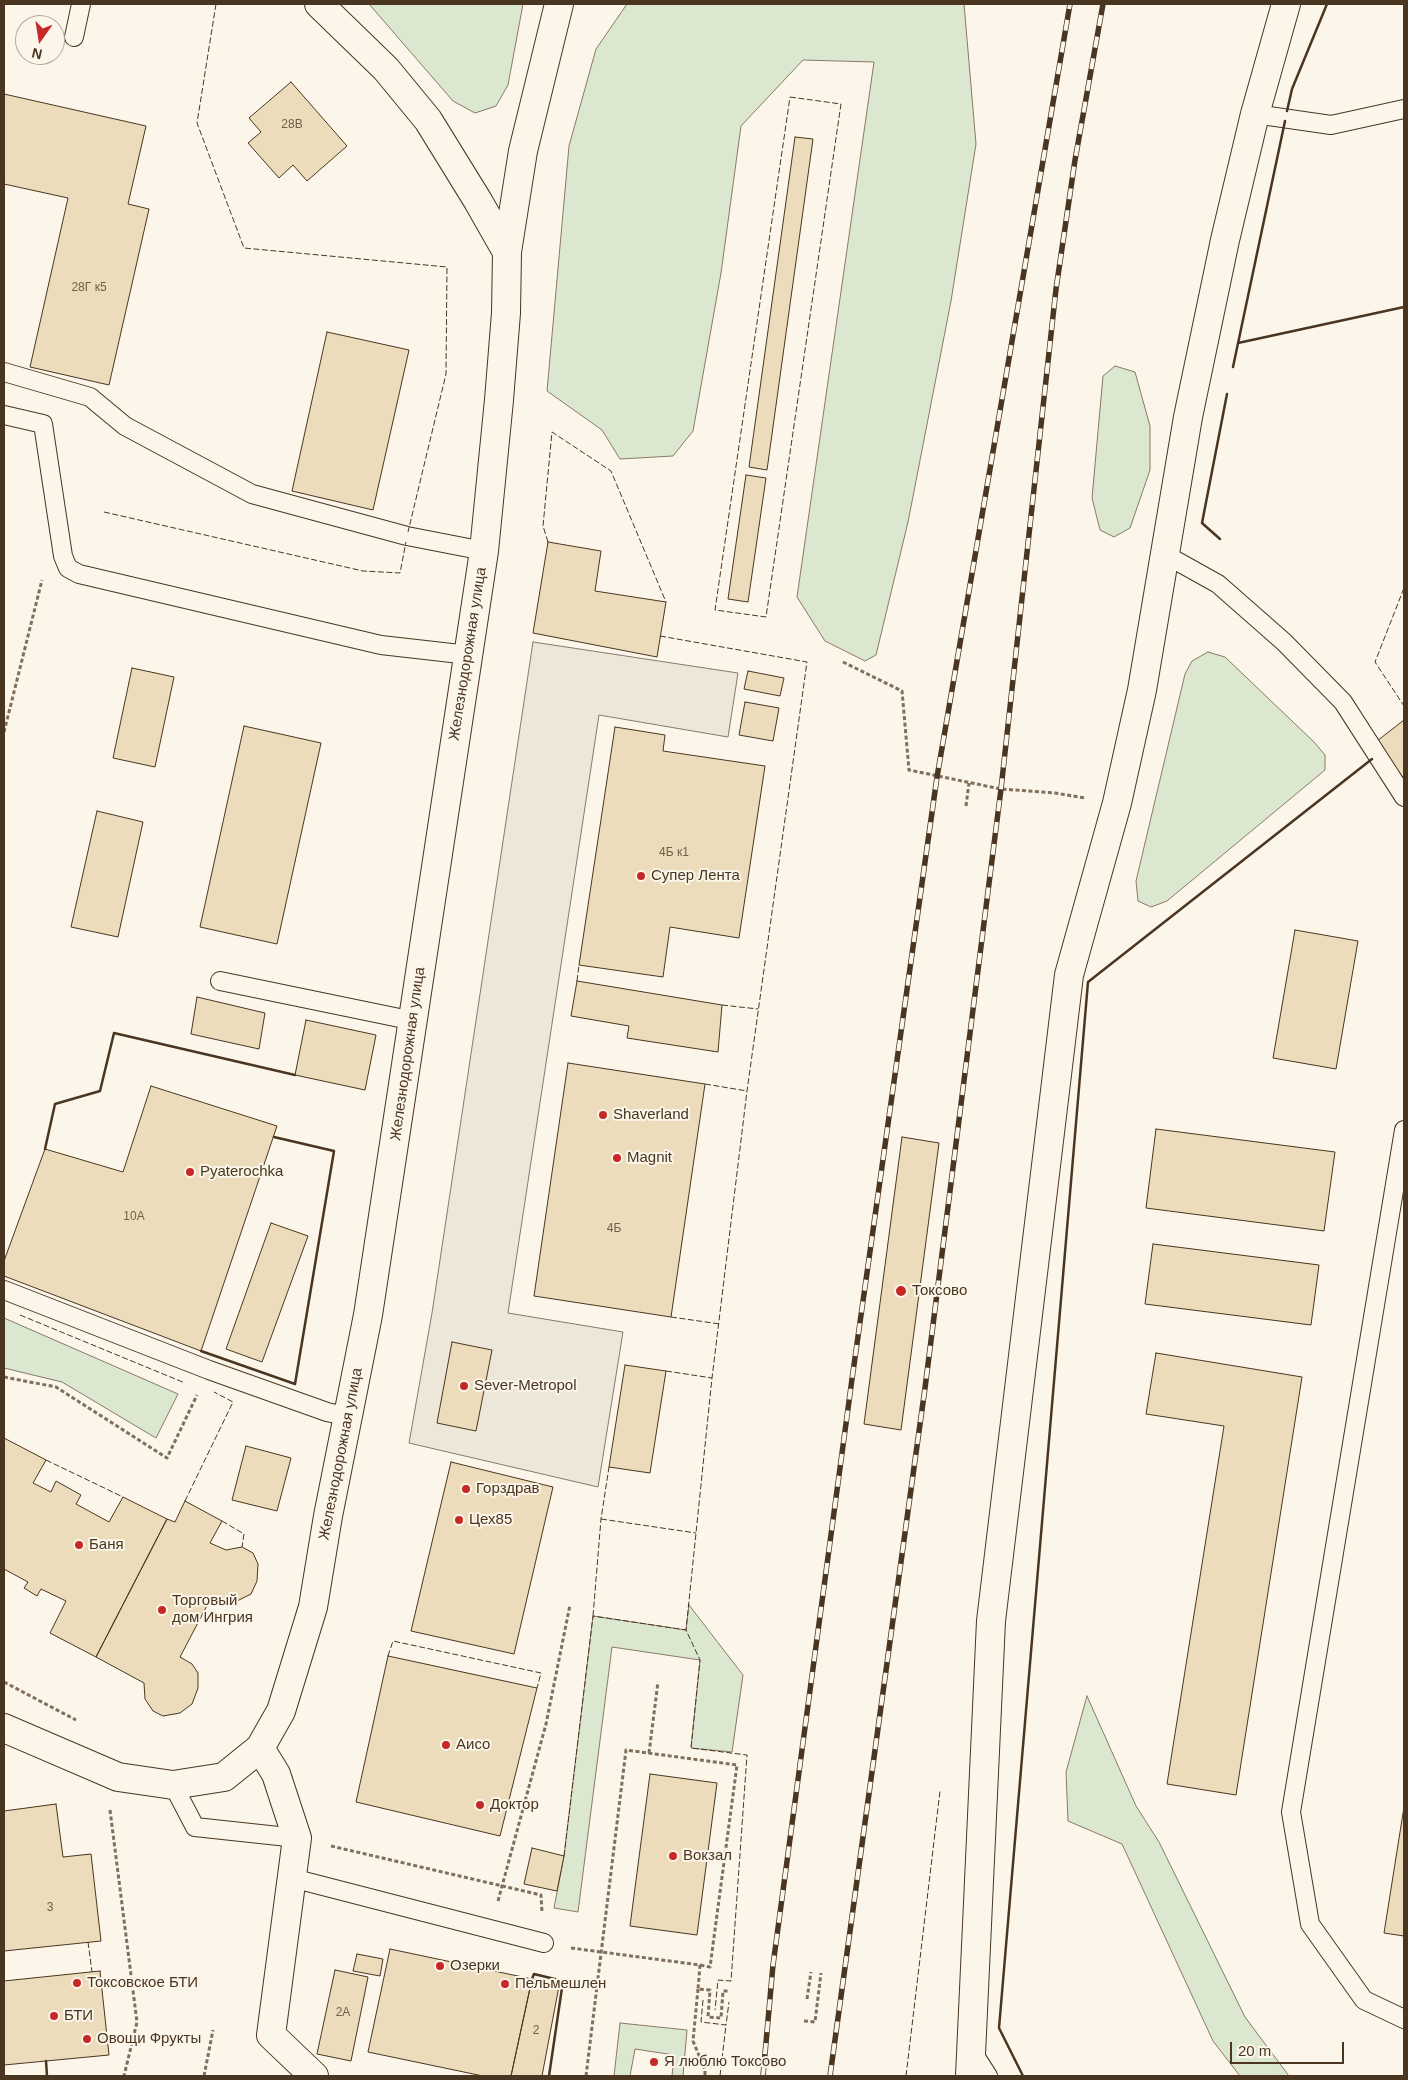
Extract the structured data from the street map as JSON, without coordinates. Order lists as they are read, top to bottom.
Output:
{
  "streets": {
    "street": ["Железнодорожная улица"]
  },
  "places": [
    "Супер Лента",
    "Shaverland",
    "Magnit",
    "Pyaterochka",
    "Токсово",
    "Sever-Metropol",
    "Горздрав",
    "Цех85",
    "Баня",
    "Торговый дом Ингрия",
    "Аисо",
    "Доктор",
    "Вокзал",
    "Озерки",
    "Токсовское БТИ",
    "Пельмешлен",
    "БТИ",
    "Овощи Фрукты",
    "Я люблю Токсово"
  ],
  "house_numbers": [
    "28В",
    "28Г к5",
    "4Б к1",
    "10А",
    "4Б",
    "3",
    "2А",
    "2"
  ],
  "scale_bar": "20 m",
  "north": "bottom"
}
